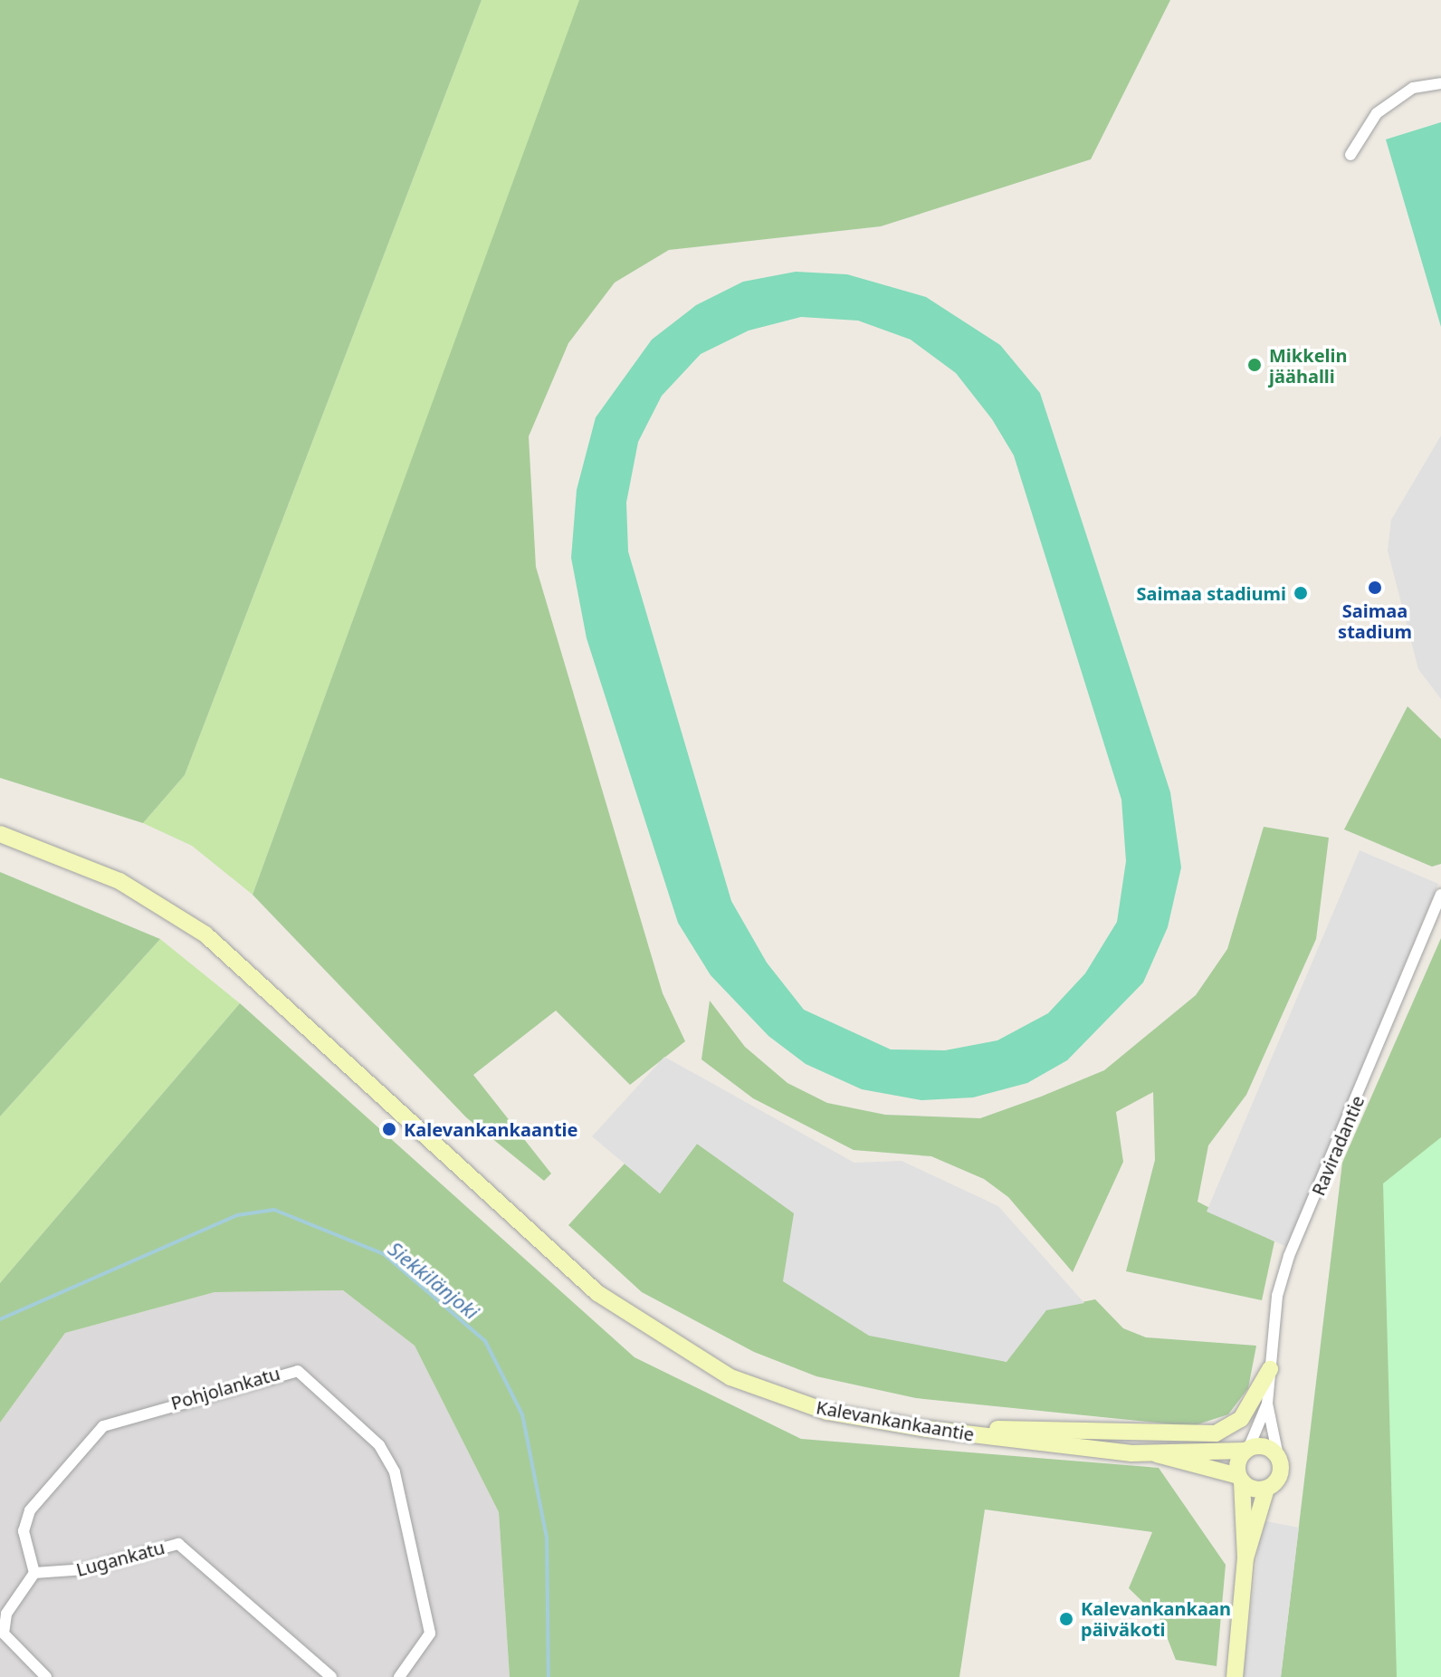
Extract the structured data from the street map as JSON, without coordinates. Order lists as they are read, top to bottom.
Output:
{
  "streets": {
    "street": [
      "Raviradantie",
      "Pohjolankatu",
      "Kalevankankaantie",
      "Lugankatu"
    ]
  },
  "crossings": [
    ["Raviradantie", "Kalevankankaantie"],
    ["Pohjolankatu", "Lugankatu"]
  ],
  "water": ["Siekkilänjoki"],
  "places": [
    "Mikkelin jäähalli",
    "Saimaa stadium",
    "Saimaa stadiumi",
    "Kalevankankaantie",
    "Kalevankankaan päiväkoti"
  ]
}
